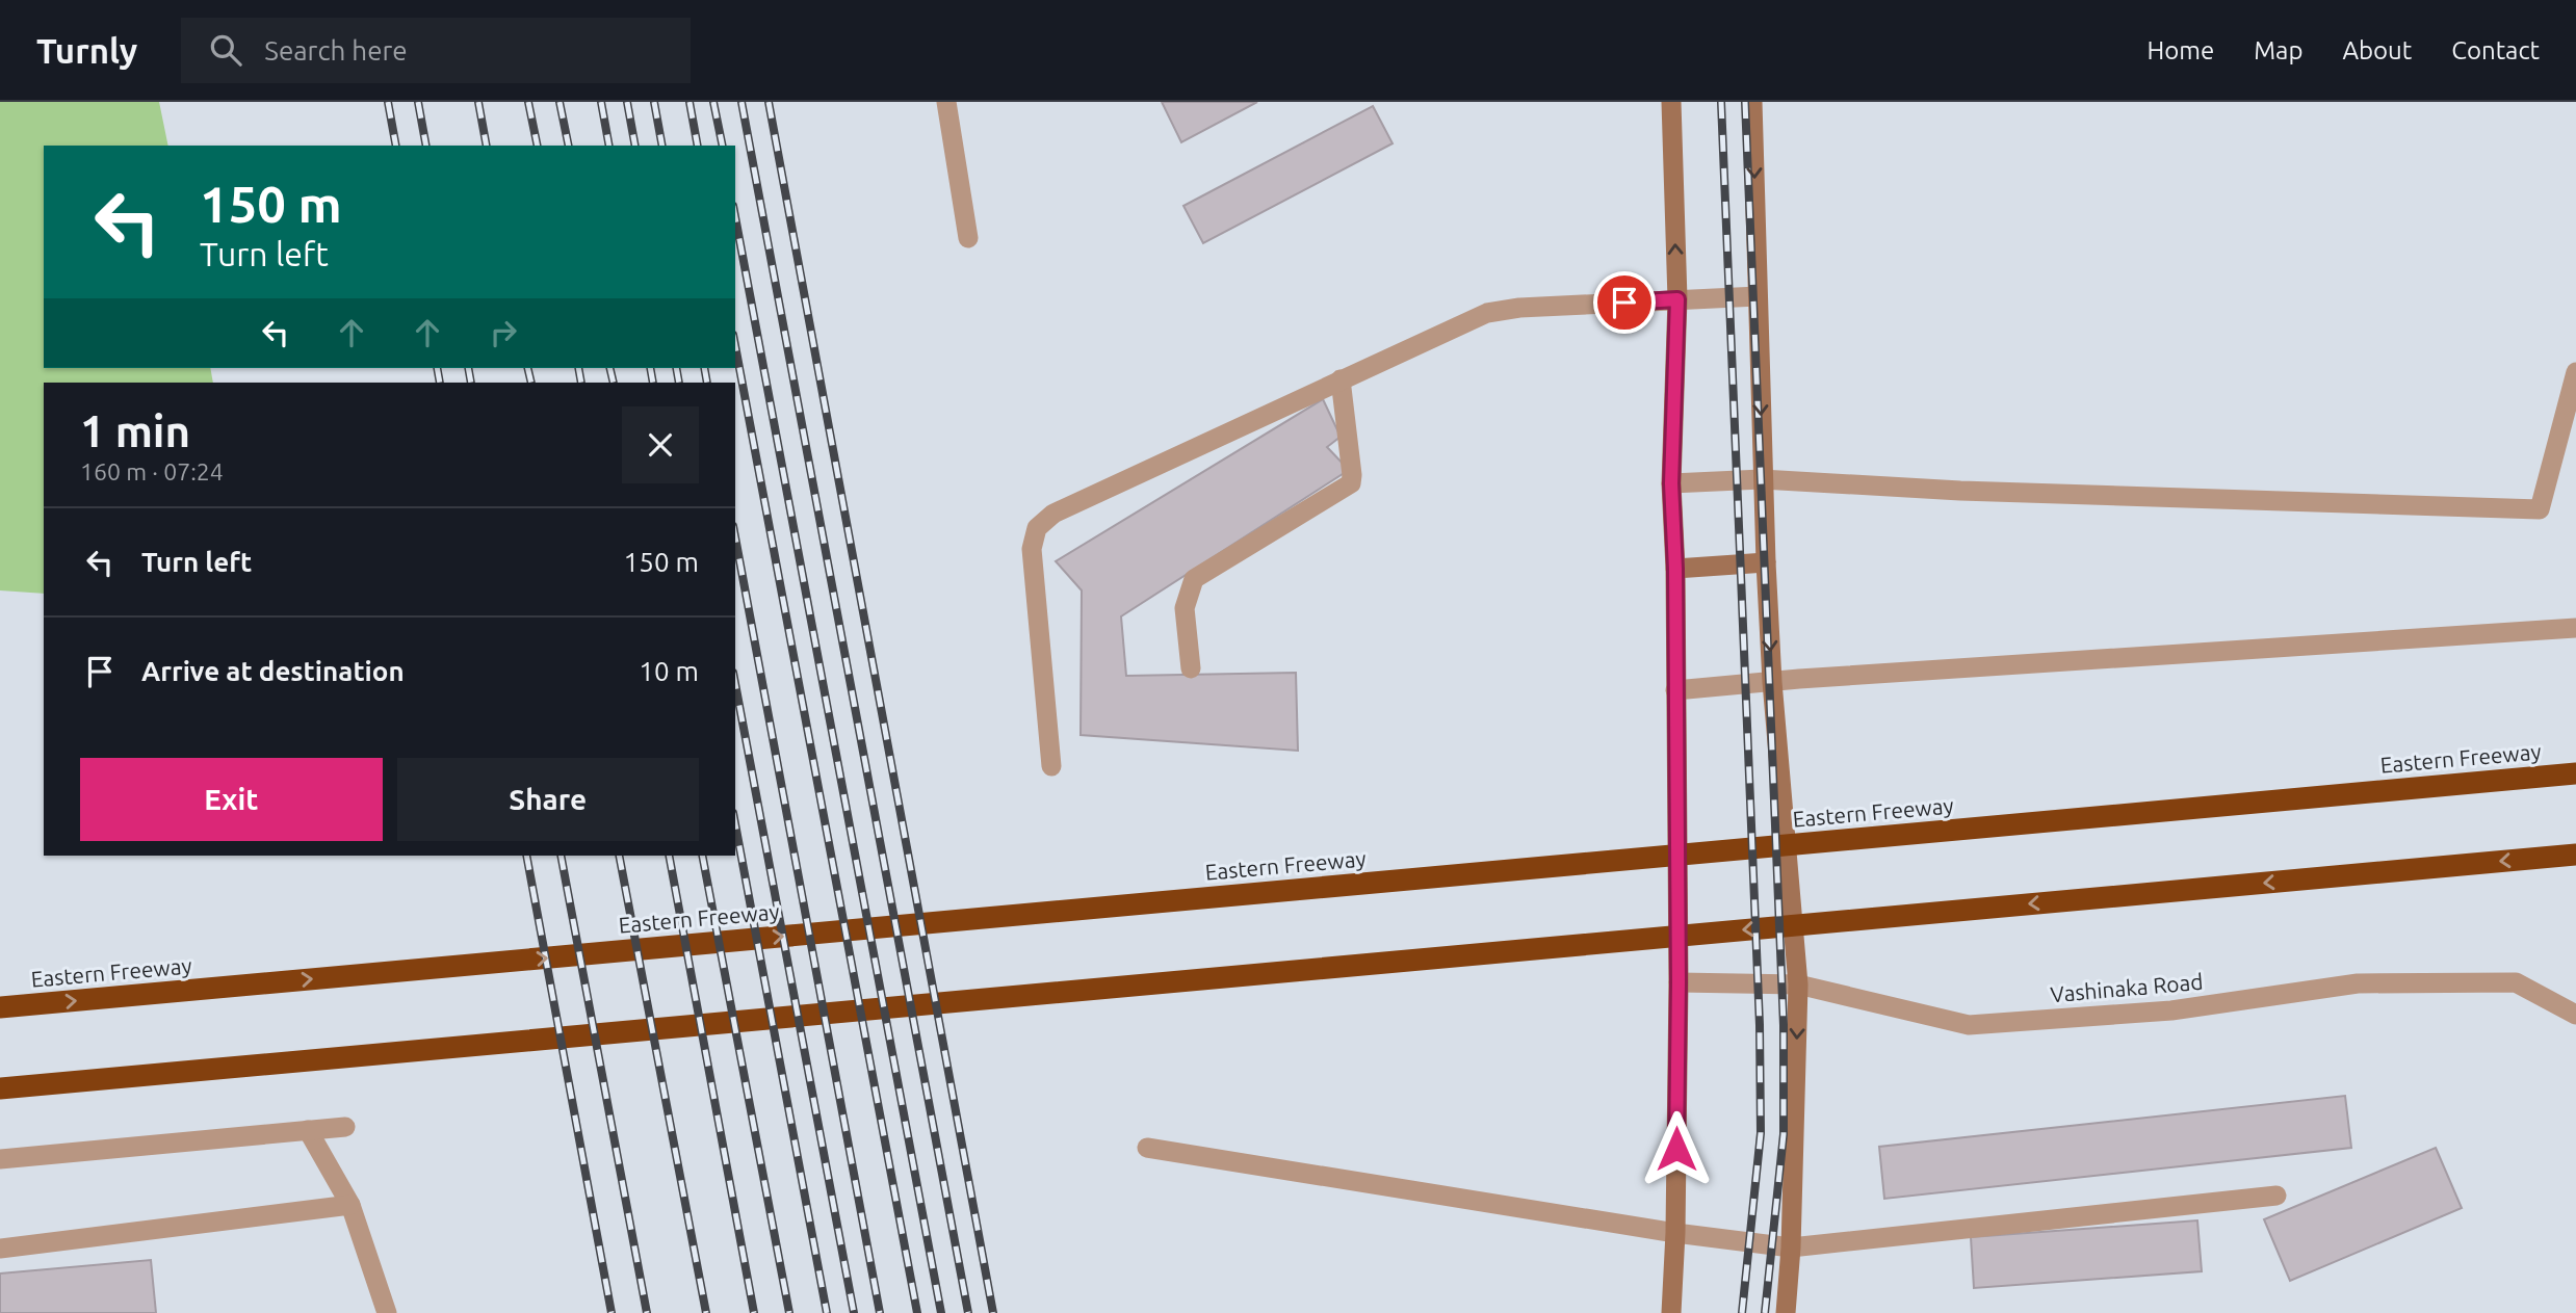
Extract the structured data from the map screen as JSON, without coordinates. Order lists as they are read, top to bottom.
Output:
{
  "streets": {
    "highway": ["Eastern Freeway"],
    "street": ["Vashinaka Road"]
  },
  "page": {
    "header": "Turnly",
    "search": "Search here",
    "nav": [
      "Home",
      "Map",
      "About",
      "Contact"
    ],
    "turn": ["150 m", "Turn left"],
    "heading": ["1 min", "160 m · 07:24"],
    "list": [
      {
        "name": "Turn left",
        "value": "150 m"
      },
      {
        "name": "Arrive at destination",
        "value": "10 m"
      }
    ],
    "buttons": ["Exit", "Share"]
  }
}
